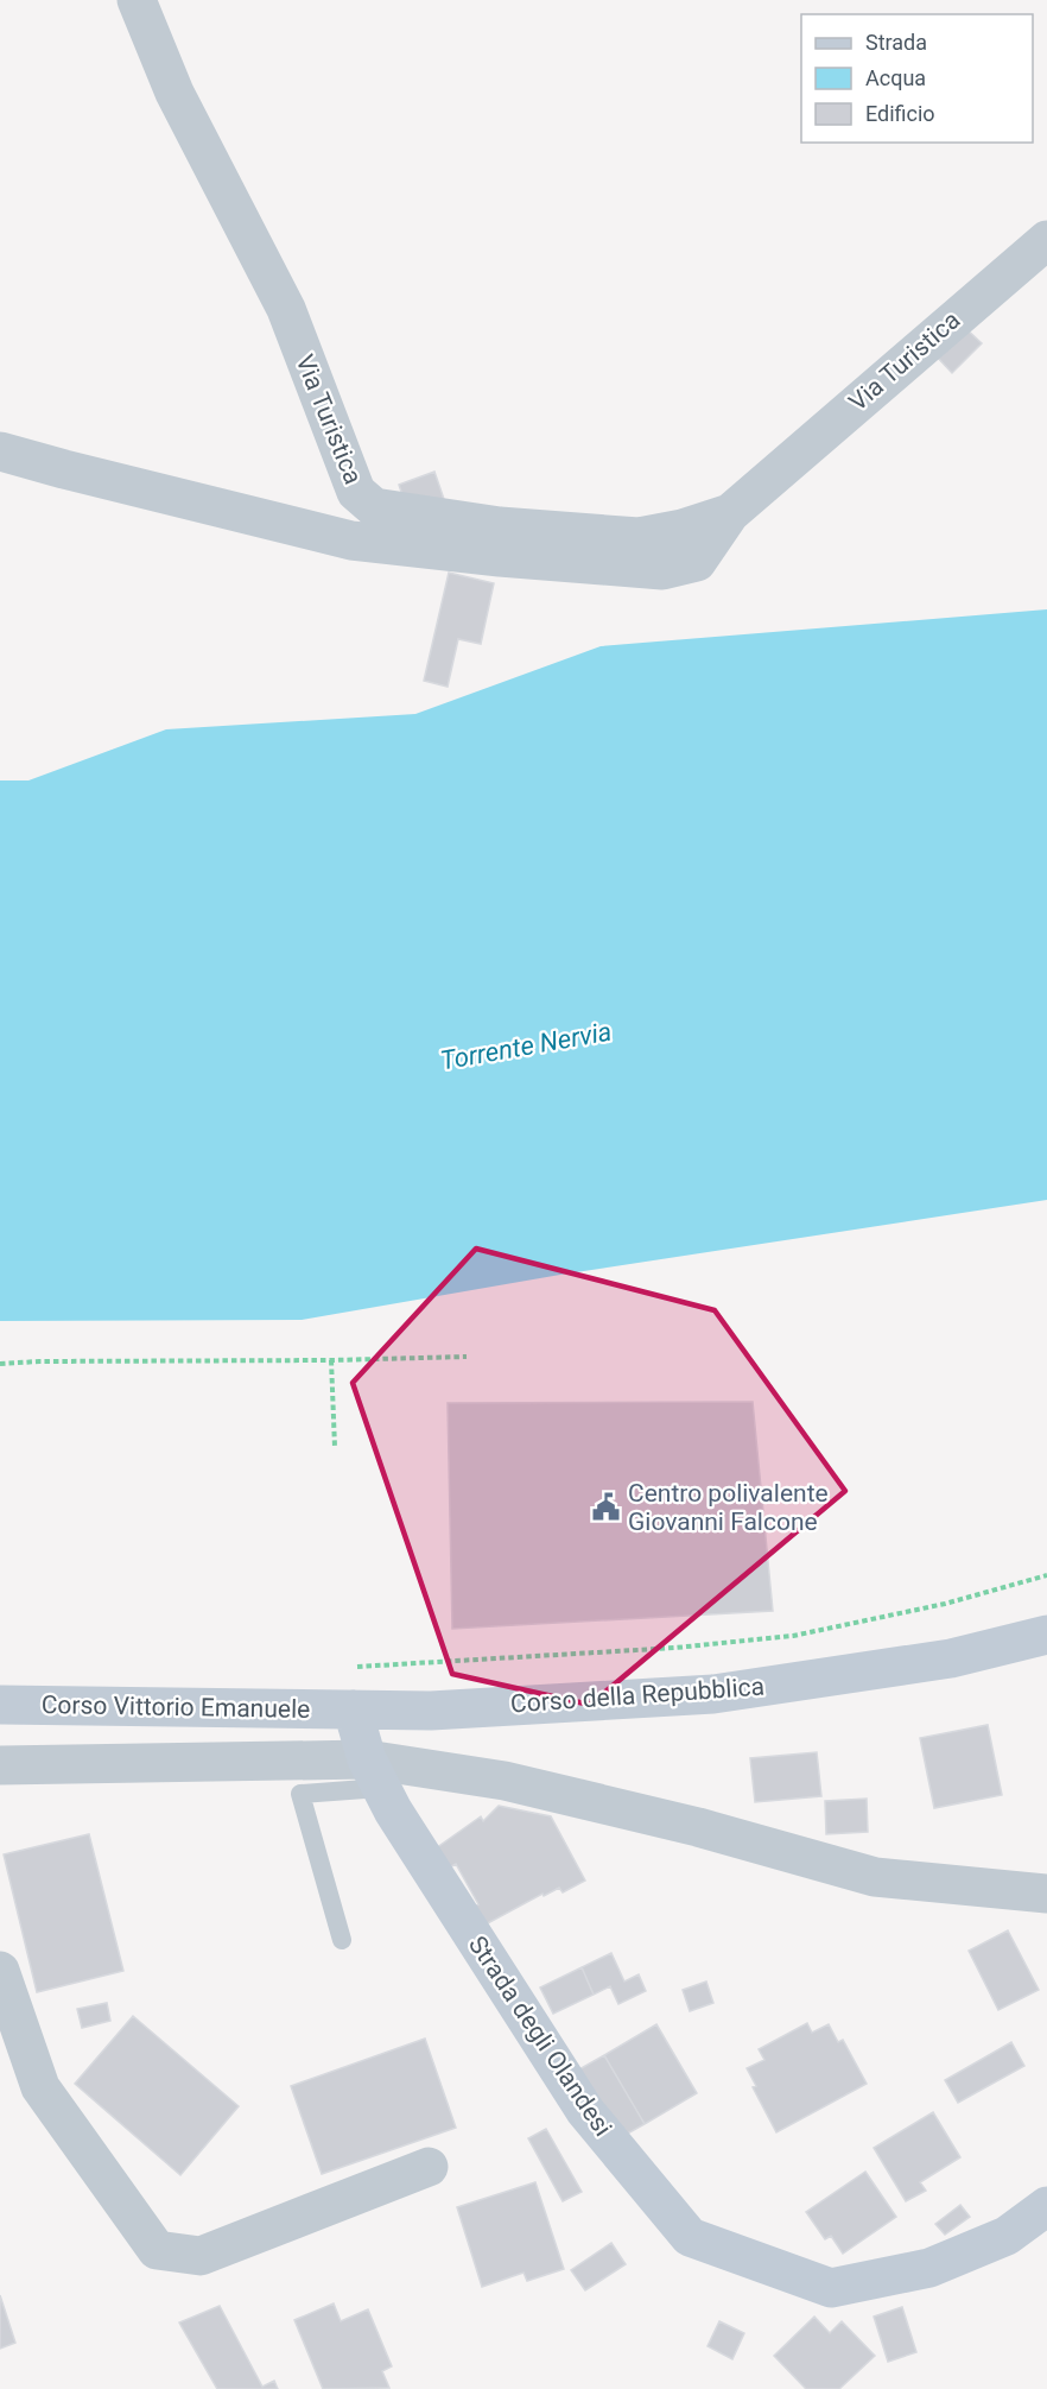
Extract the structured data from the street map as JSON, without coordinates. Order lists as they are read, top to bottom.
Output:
{
  "streets": {
    "main road": ["Corso della Repubblica", "Corso Vittorio Emanuele", "Strada degli Olandesi"],
    "street": ["Via Turistica"]
  },
  "crossings": [
    ["Corso della Repubblica", "Corso Vittorio Emanuele"],
    ["Corso della Repubblica", "Strada degli Olandesi"],
    ["Corso Vittorio Emanuele", "Strada degli Olandesi"]
  ],
  "water": ["Torrente Nervia"],
  "places": {
    "public building": ["Centro polivalente Giovanni Falcone"]
  },
  "legend": ["Strada", "Acqua", "Edificio"]
}
